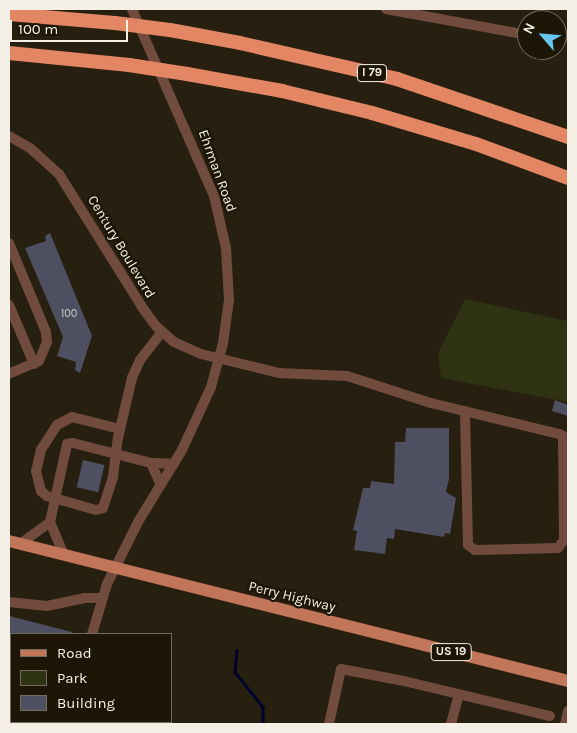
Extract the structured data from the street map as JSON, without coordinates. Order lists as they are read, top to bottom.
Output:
{
  "streets": {
    "highway": ["I 79"],
    "main road": ["Perry Highway", "US 19"],
    "street": ["Ehrman Road", "Century Boulevard"]
  },
  "crossings": [
    ["Ehrman Road", "Century Boulevard"],
    ["Ehrman Road", "Perry Highway"]
  ],
  "house_numbers": ["100"],
  "legend": ["Road", "Park", "Building"],
  "scale_bar": "100 m",
  "north": "top left"
}
